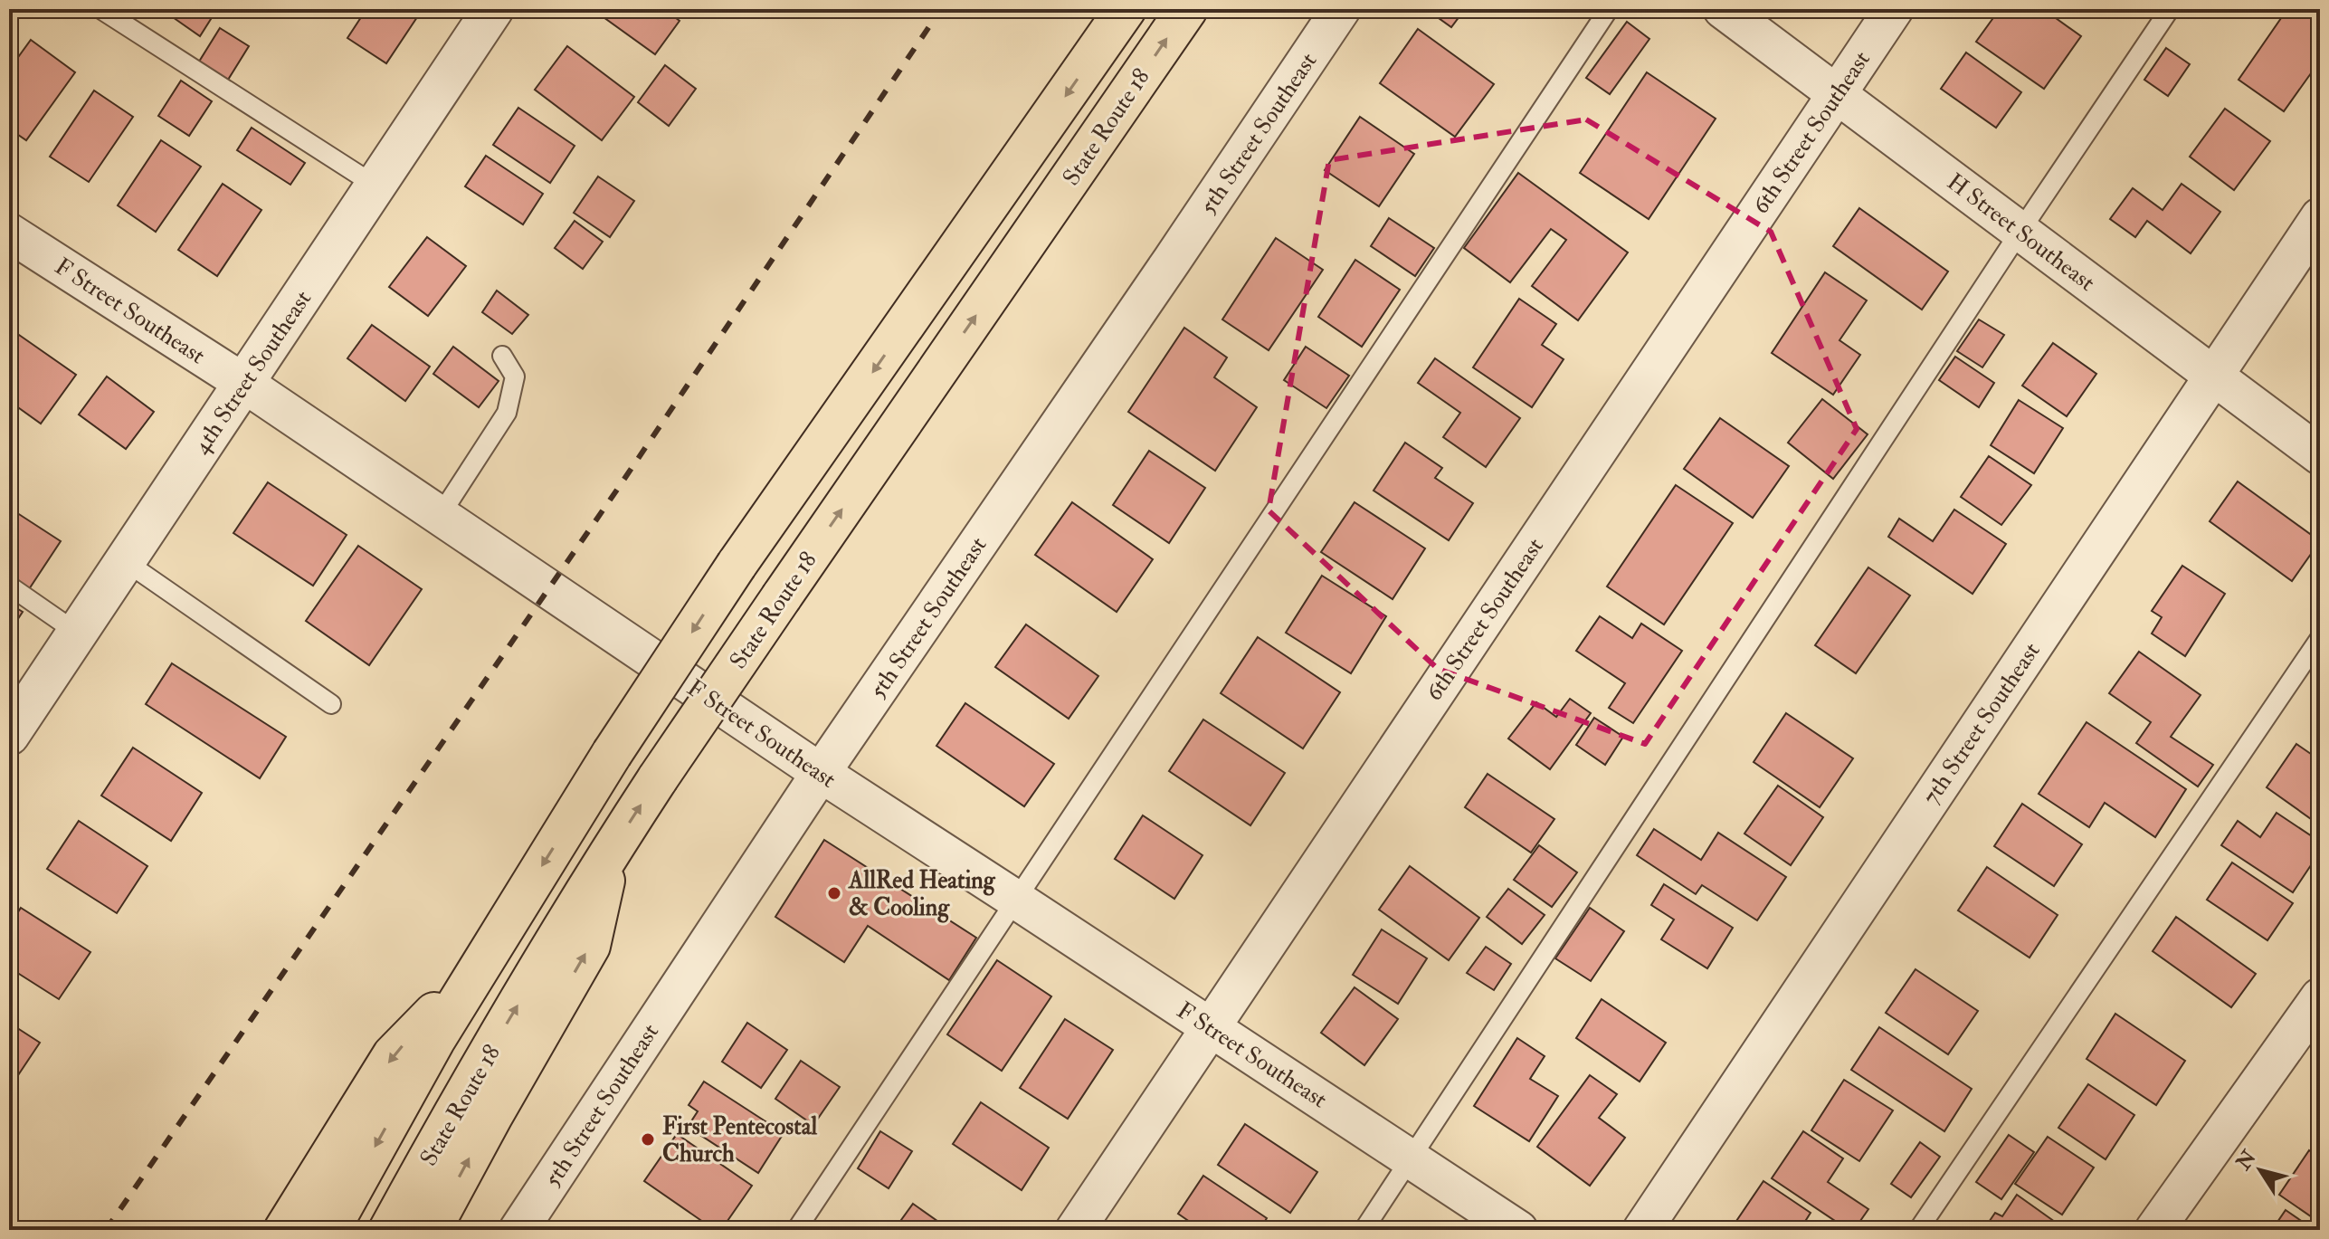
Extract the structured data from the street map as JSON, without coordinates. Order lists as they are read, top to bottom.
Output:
{
  "streets": {
    "highway": ["State Route 18"],
    "street": [
      "6th Street Southeast",
      "5th Street Southeast",
      "H Street Southeast",
      "F Street Southeast",
      "4th Street Southeast",
      "7th Street Southeast"
    ]
  },
  "crossings": [
    ["6th Street Southeast", "H Street Southeast"],
    ["6th Street Southeast", "F Street Southeast"],
    ["5th Street Southeast", "F Street Southeast"],
    ["H Street Southeast", "7th Street Southeast"],
    ["F Street Southeast", "4th Street Southeast"]
  ],
  "places": ["AllRed Heating & Cooling", "First Pentecostal Church"],
  "north": "top left"
}
